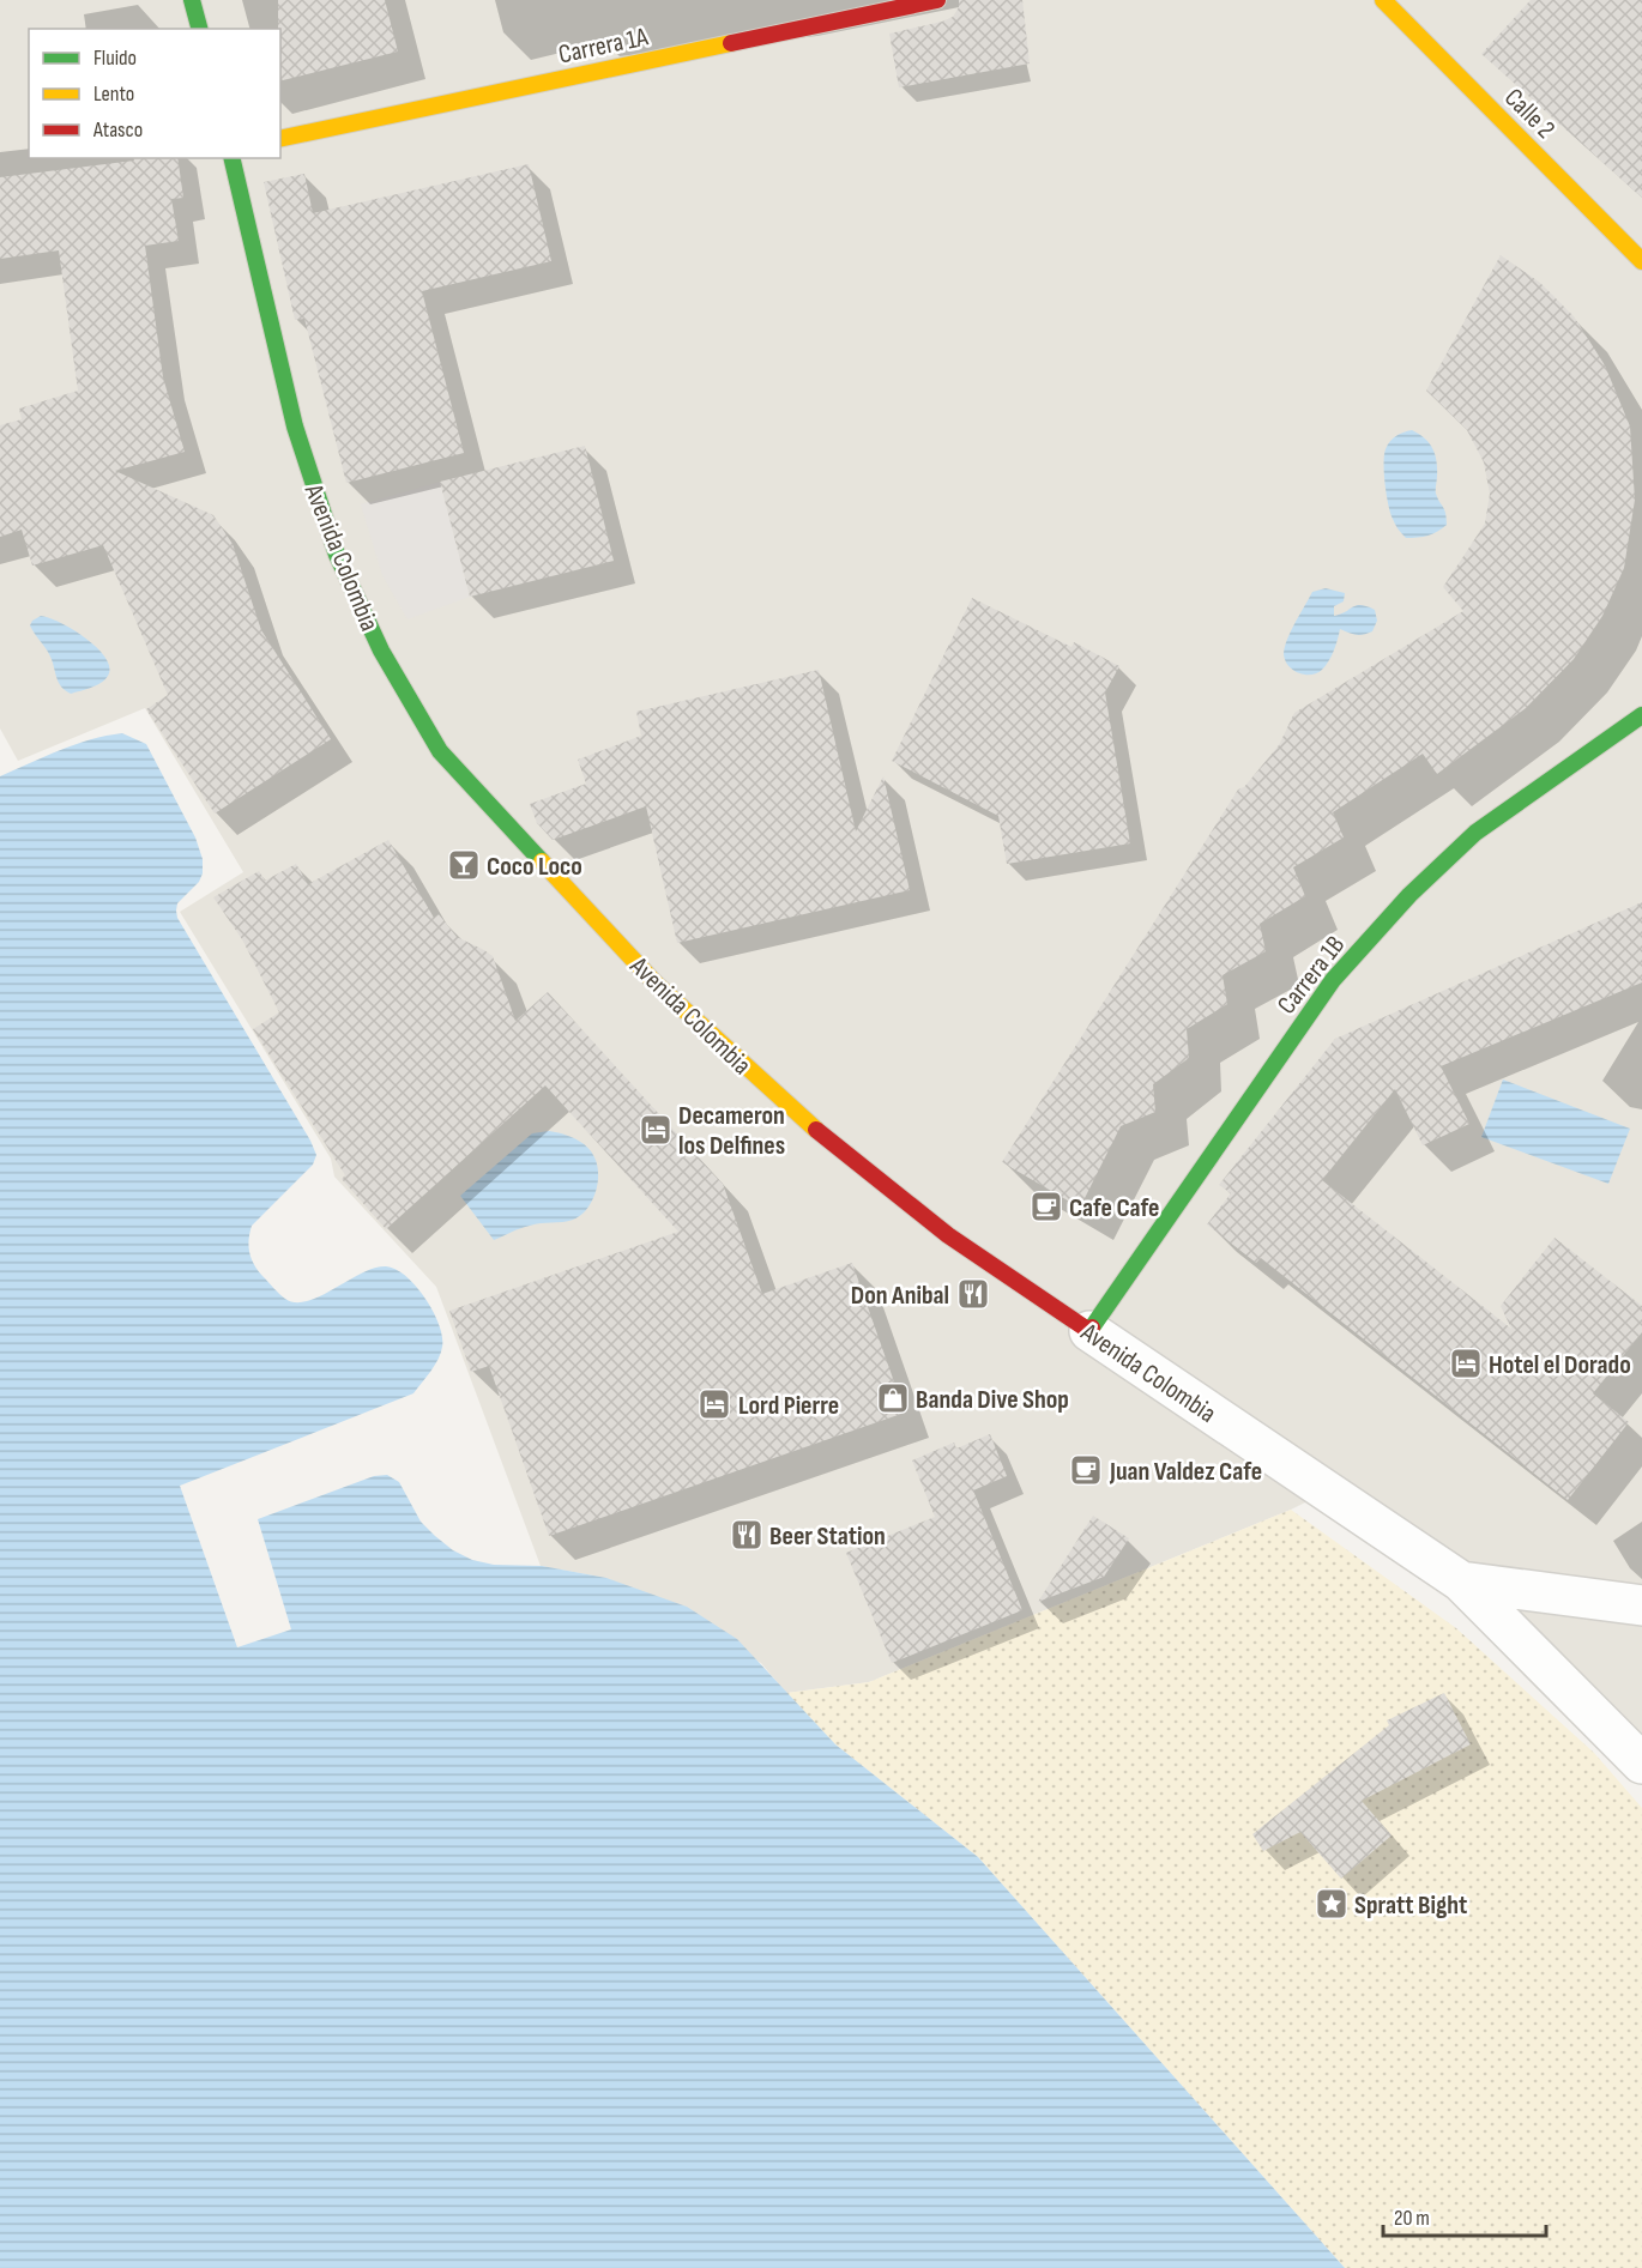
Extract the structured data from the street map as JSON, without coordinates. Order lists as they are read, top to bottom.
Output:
{
  "streets": {
    "street": [
      "Carrera 1A",
      "Calle 2",
      "Avenida Colombia",
      "Carrera 1B"
    ]
  },
  "crossings": [
    ["Avenida Colombia", "Carrera 1B"]
  ],
  "places": {
    "bar": ["Coco Loco"],
    "hotel": ["Decameron los Delfines", "Hotel el Dorado", "Lord Pierre"],
    "cafe": ["Cafe Cafe", "Juan Valdez Cafe"],
    "restaurant": ["Don Anibal", "Beer Station"],
    "shop": ["Banda Dive Shop"],
    "place": ["Spratt Bight"]
  },
  "legend": ["Fluido", "Lento", "Atasco"],
  "scale_bar": "20 m"
}
